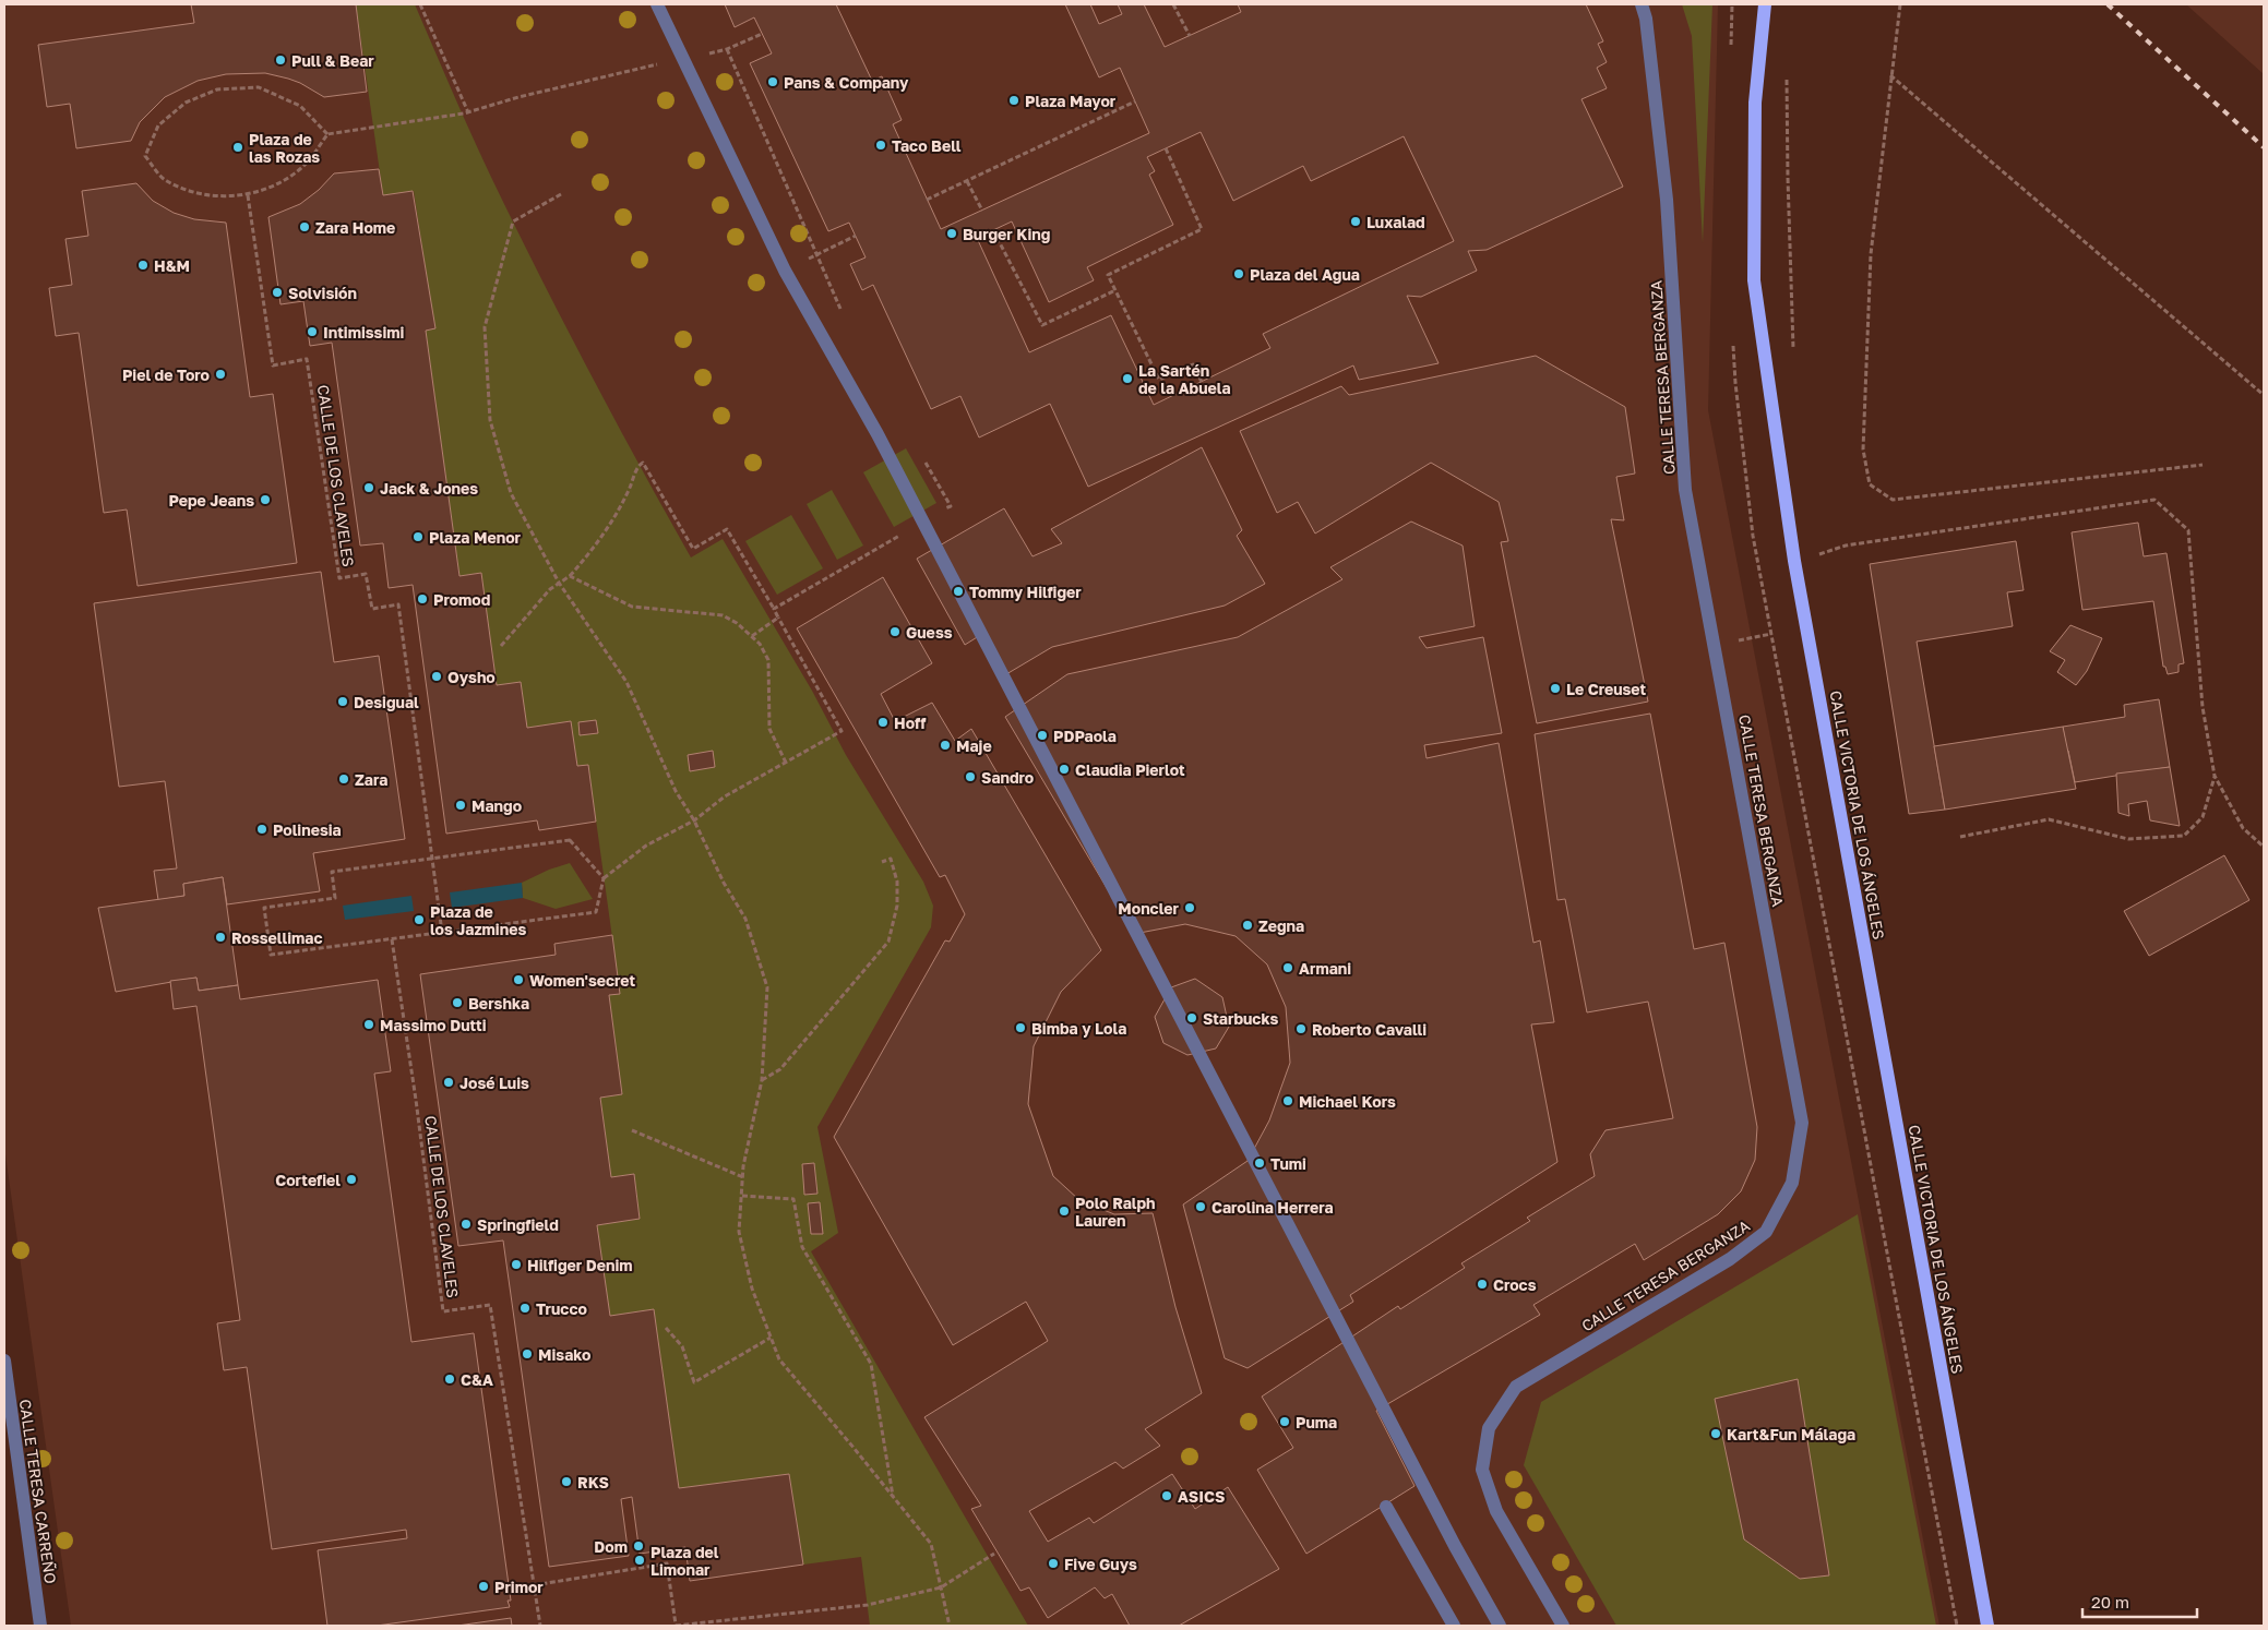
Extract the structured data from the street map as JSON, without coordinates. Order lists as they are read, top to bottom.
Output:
{
  "streets": {
    "main road": ["CALLE VICTORIA DE LOS ÁNGELES"],
    "street": ["CALLE TERESA BERGANZA", "CALLE TERESA CARREÑO"],
    "path": ["CALLE DE LOS CLAVELES"]
  },
  "places": [
    "Pull & Bear",
    "Pans & Company",
    "Plaza Mayor",
    "Taco Bell",
    "Plaza de las Rozas",
    "Luxalad",
    "Zara Home",
    "Burger King",
    "H&M",
    "Plaza del Agua",
    "Solvisión",
    "Intimissimi",
    "Piel de Toro",
    "La Sartén de la Abuela",
    "Jack & Jones",
    "Pepe Jeans",
    "Plaza Menor",
    "Tommy Hilfiger",
    "Promod",
    "Guess",
    "Oysho",
    "Le Creuset",
    "Desigual",
    "Hoff",
    "PDPaola",
    "Maje",
    "Claudia Pierlot",
    "Sandro",
    "Zara",
    "Mango",
    "Polinesia",
    "Moncler",
    "Plaza de los Jazmines",
    "Zegna",
    "Rossellimac",
    "Armani",
    "Women'secret",
    "Bershka",
    "Starbucks",
    "Massimo Dutti",
    "Bimba y Lola",
    "Roberto Cavalli",
    "José Luis",
    "Michael Kors",
    "Tumi",
    "Cortefiel",
    "Carolina Herrera",
    "Polo Ralph Lauren",
    "Springfield",
    "Hilfiger Denim",
    "Crocs",
    "Trucco",
    "Misako",
    "C&A",
    "Puma",
    "Kart&Fun Málaga",
    "RKS",
    "ASICS",
    "Dom",
    "Plaza del Limonar",
    "Five Guys",
    "Primor"
  ],
  "scale_bar": "20 m"
}
